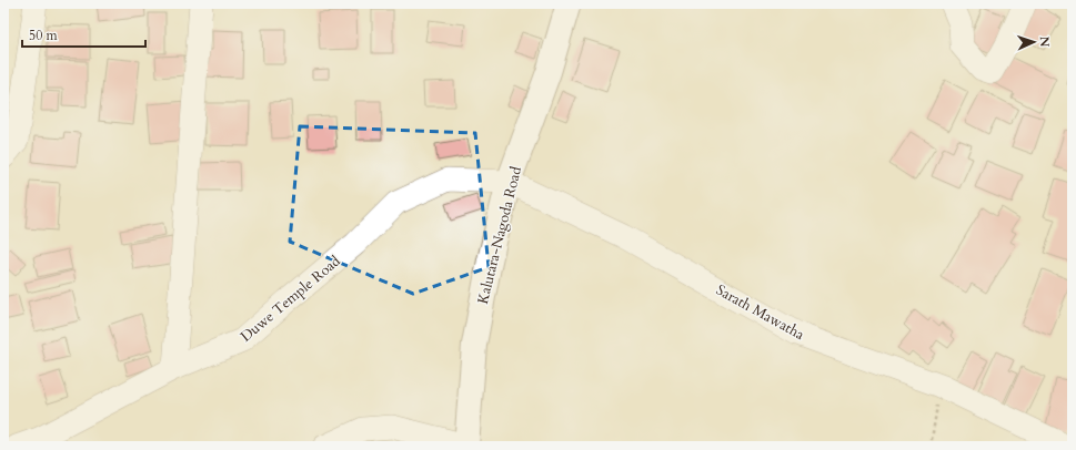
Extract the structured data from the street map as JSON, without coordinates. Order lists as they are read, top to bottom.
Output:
{
  "streets": {
    "main road": ["Kalutara-Nagoda Road"],
    "street": ["Duwe Temple Road", "Sarath Mawatha"]
  },
  "crossings": [
    ["Kalutara-Nagoda Road", "Duwe Temple Road"],
    ["Kalutara-Nagoda Road", "Sarath Mawatha"],
    ["Duwe Temple Road", "Sarath Mawatha"]
  ],
  "scale_bar": "50 m",
  "north": "right"
}
